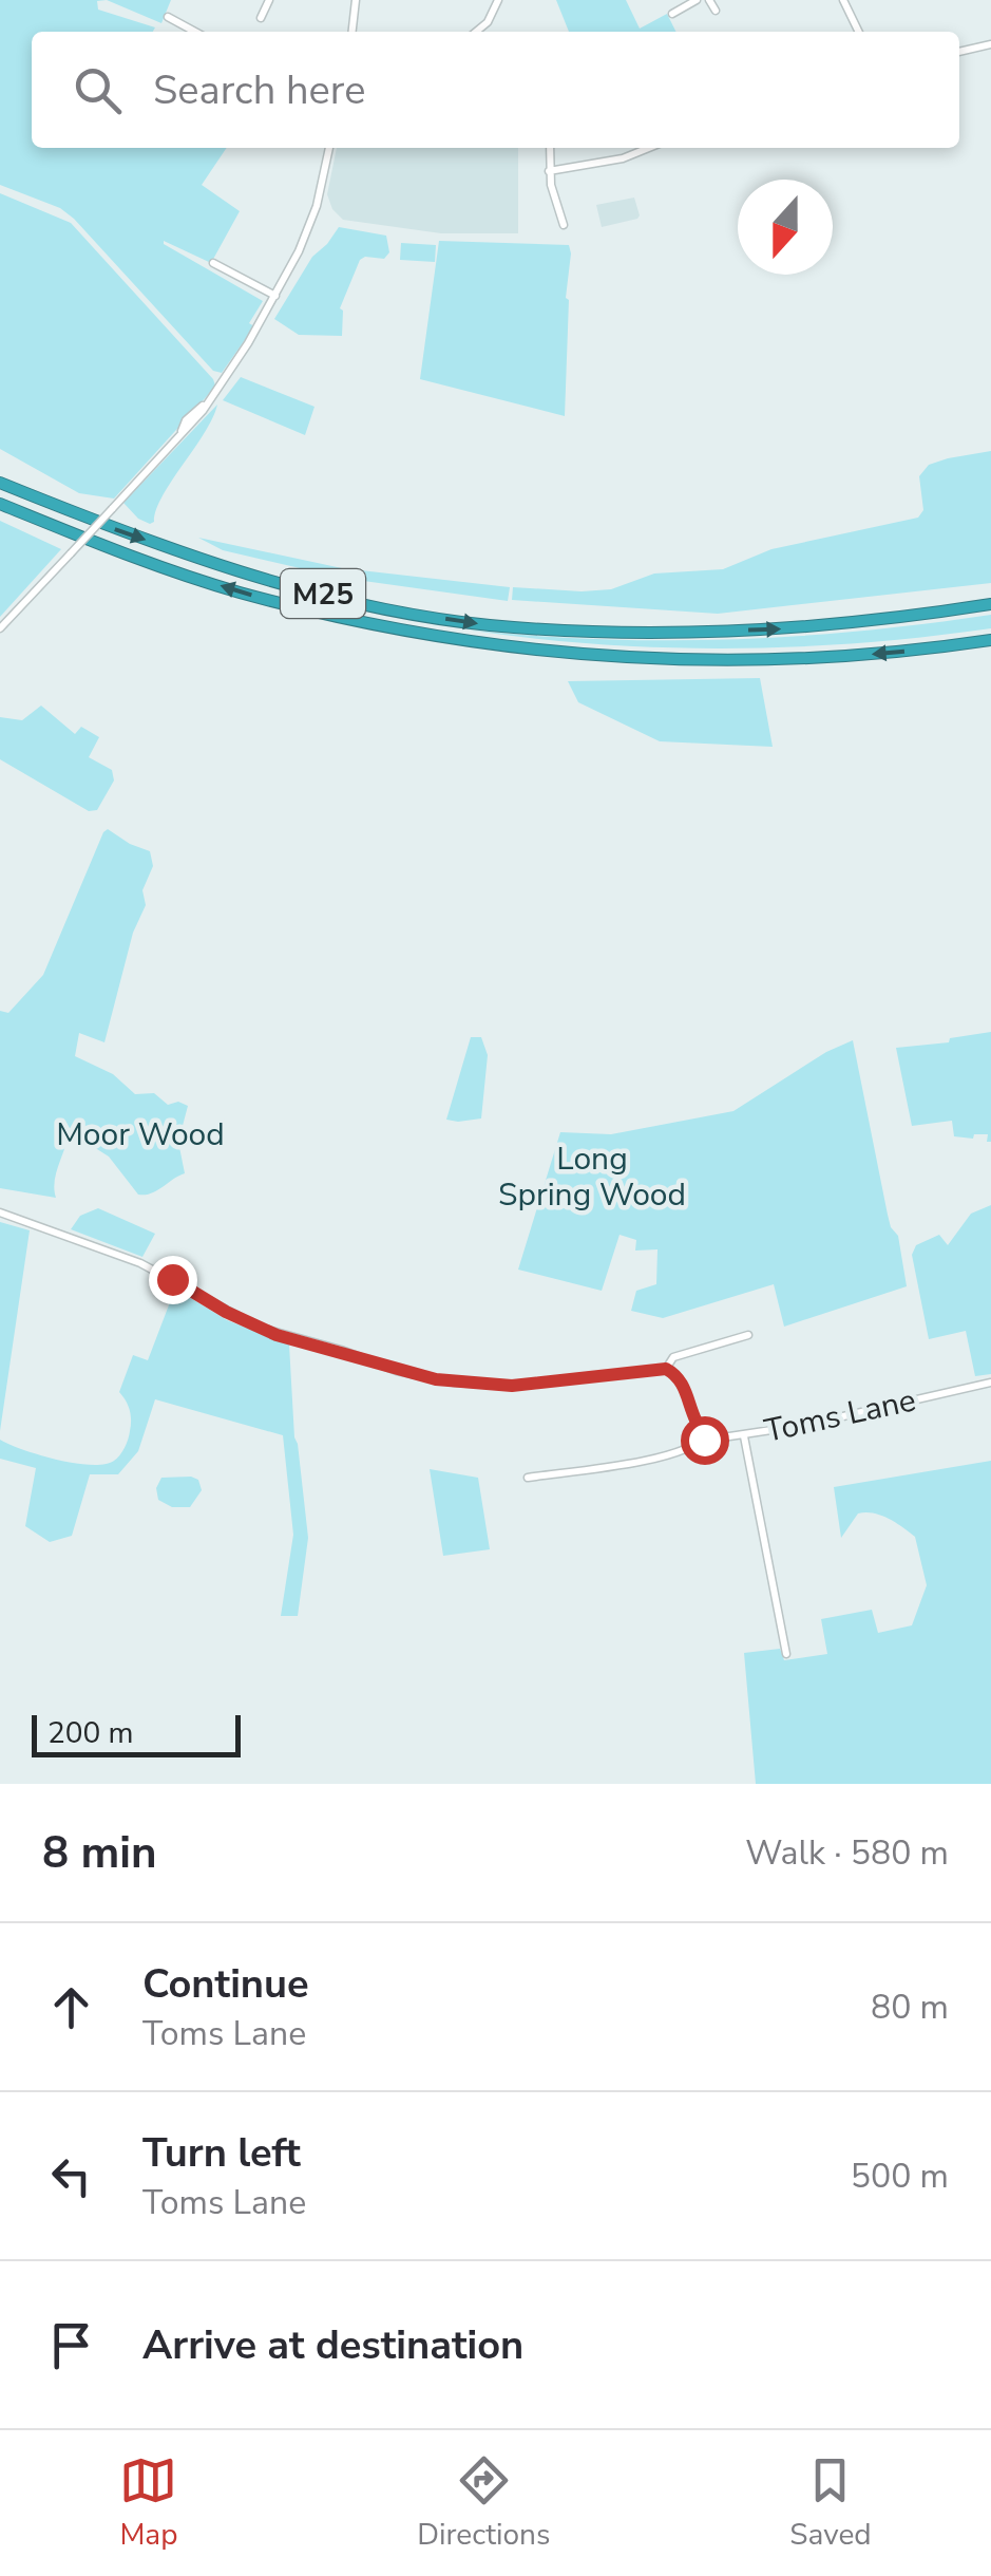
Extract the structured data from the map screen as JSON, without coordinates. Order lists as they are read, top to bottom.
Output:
{
  "streets": {
    "highway": ["M25"],
    "street": ["Toms Lane"]
  },
  "parks": ["Moor Wood", "Long Spring Wood"],
  "scale_bar": "200 m",
  "north": "bottom",
  "page": {
    "search": "Search here",
    "scale": "200 m",
    "heading": ["8 min", "Walk · 580 m"],
    "list": [
      ["Continue", "Toms Lane", "80 m"],
      ["Turn left", "Toms Lane", "500 m"],
      "Arrive at destination"
    ],
    "nav": ["Map", "Directions", "Saved"]
  }
}
